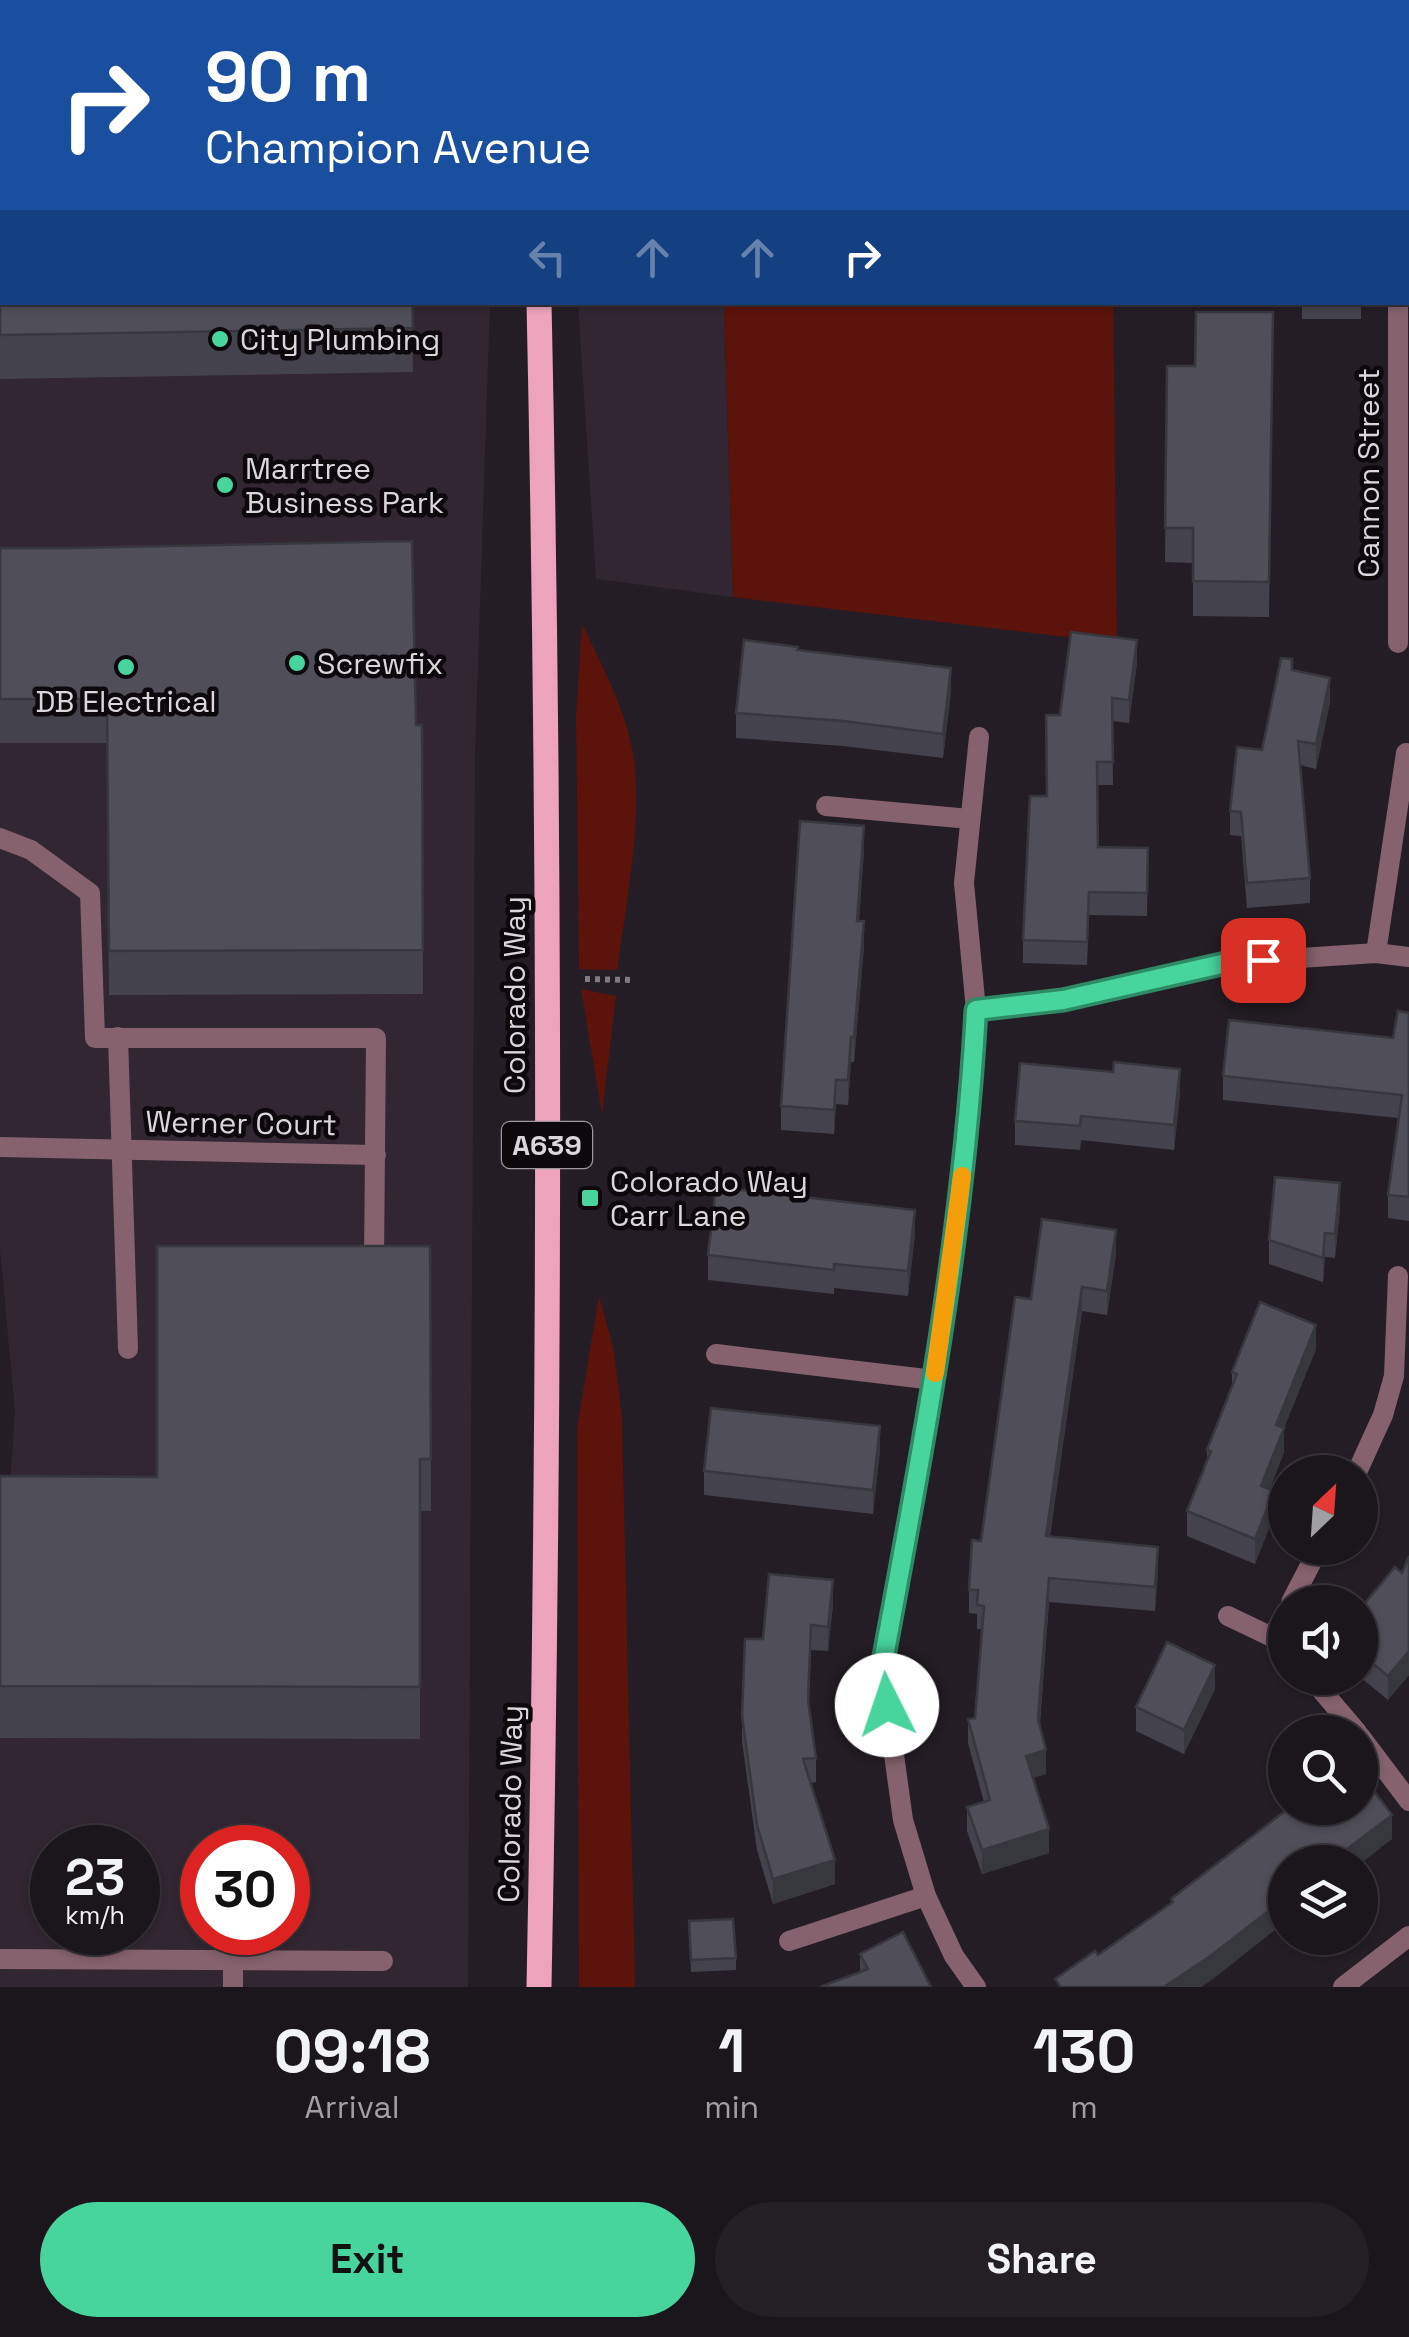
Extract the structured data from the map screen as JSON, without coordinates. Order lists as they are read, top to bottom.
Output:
{
  "streets": {
    "main road": ["Colorado Way", "A639"],
    "street": ["Cannon Street", "Werner Court"]
  },
  "places": {
    "other": [
      "City Plumbing",
      "Marrtree Business Park",
      "Screwfix",
      "DB Electrical"
    ],
    "transit": ["Colorado Way Carr Lane"]
  },
  "north": "top right",
  "page": {
    "turn": ["90 m", "Champion Avenue"],
    "speed": "23 km/h",
    "limit": "30",
    "eta": [
      "09:18",
      "Arrival",
      "1",
      "min",
      "130",
      "m"
    ],
    "buttons": ["Exit", "Share"]
  }
}
